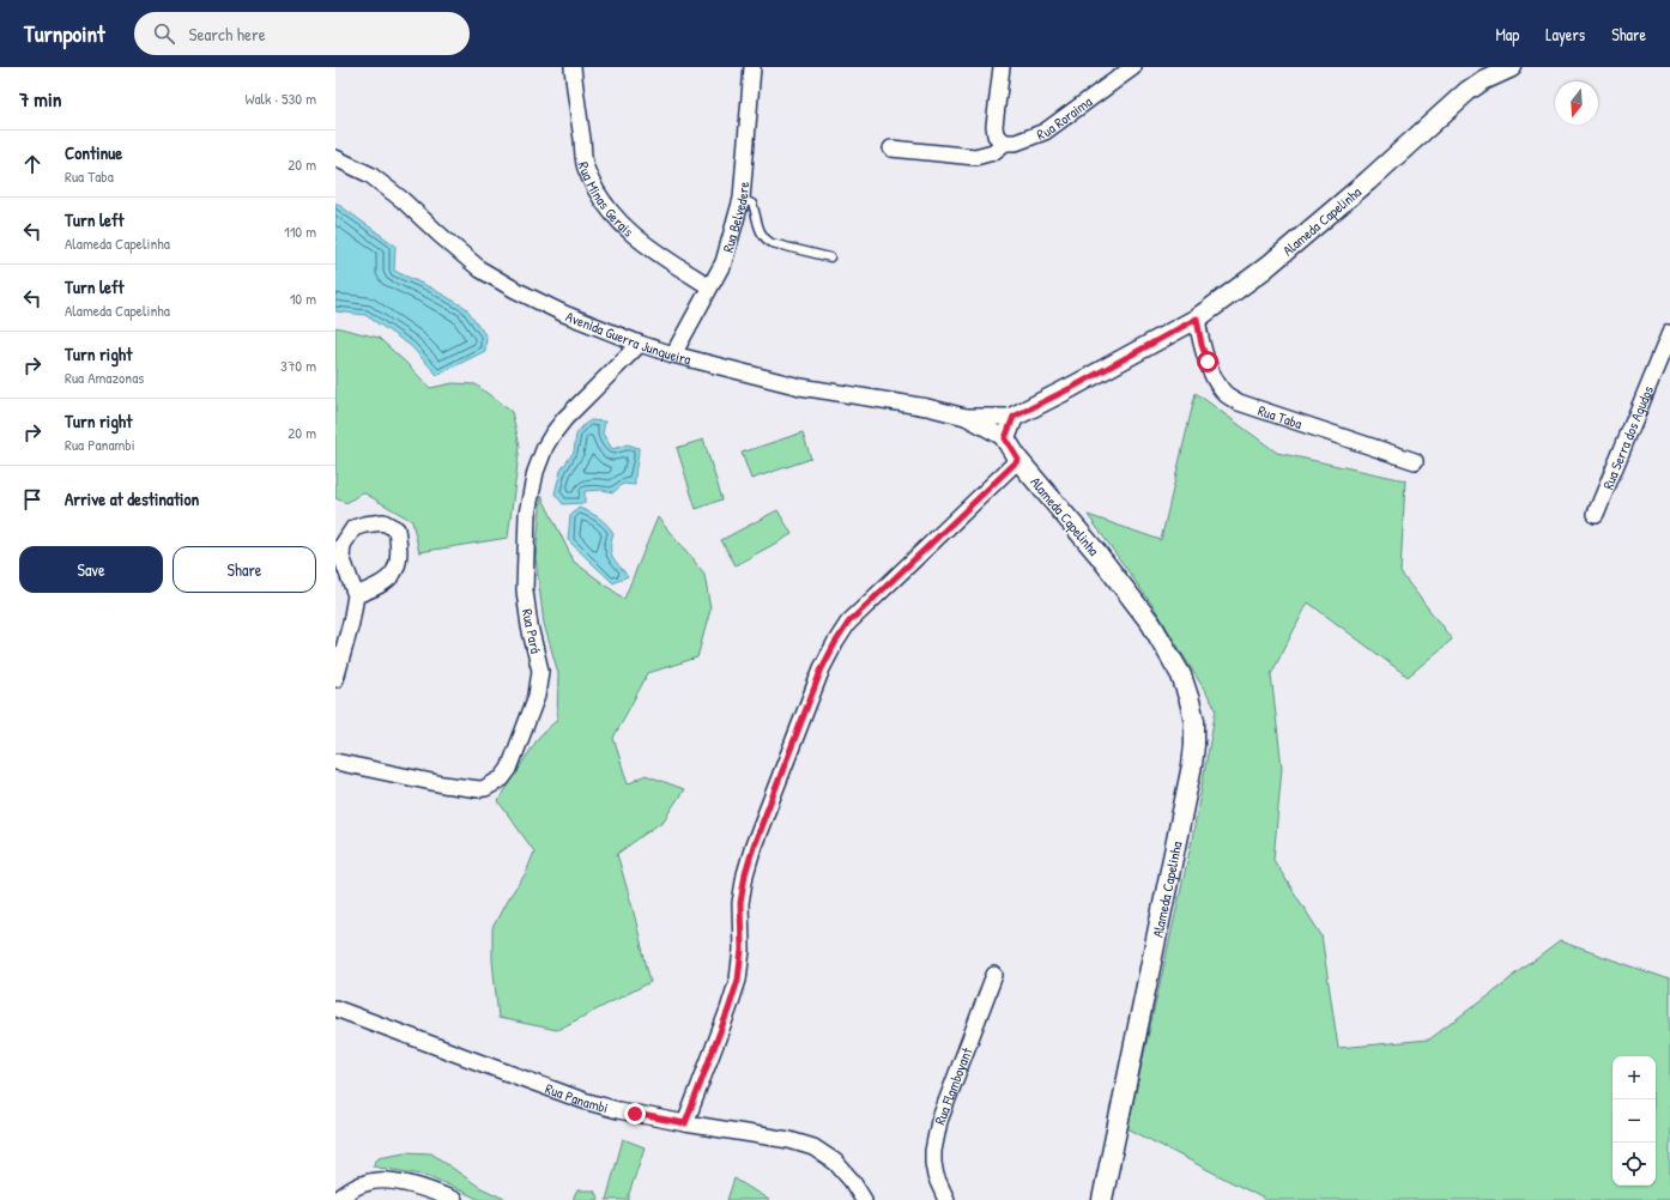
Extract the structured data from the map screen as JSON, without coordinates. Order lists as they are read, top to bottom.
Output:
{
  "streets": {
    "street": [
      "Rua Roraima",
      "Rua Minas Gerais",
      "Rua Belvedere",
      "Alameda Capelinha",
      "Avenida Guerra Junqueira",
      "Rua Taba",
      "Rua Serra dos Agudos",
      "Rua Pará",
      "Rua Flamboyant",
      "Rua Panambi"
    ]
  },
  "crossings": [
    ["Rua Minas Gerais", "Rua Belvedere"],
    ["Rua Belvedere", "Avenida Guerra Junqueira"],
    ["Alameda Capelinha", "Avenida Guerra Junqueira"],
    ["Alameda Capelinha", "Rua Taba"],
    ["Avenida Guerra Junqueira", "Rua Pará"]
  ],
  "north": "bottom",
  "page": {
    "header": "Turnpoint",
    "search": "Search here",
    "nav": ["Map", "Layers", "Share"],
    "heading": ["7 min", "Walk · 530 m"],
    "list": [
      ["Continue", "Rua Taba", "20 m"],
      ["Turn left", "Alameda Capelinha", "110 m"],
      ["Turn left", "Alameda Capelinha", "10 m"],
      ["Turn right", "Rua Amazonas", "370 m"],
      ["Turn right", "Rua Panambi", "20 m"],
      "Arrive at destination"
    ],
    "buttons": ["Save", "Share"],
    "map_buttons": ["+", "−"]
  }
}
